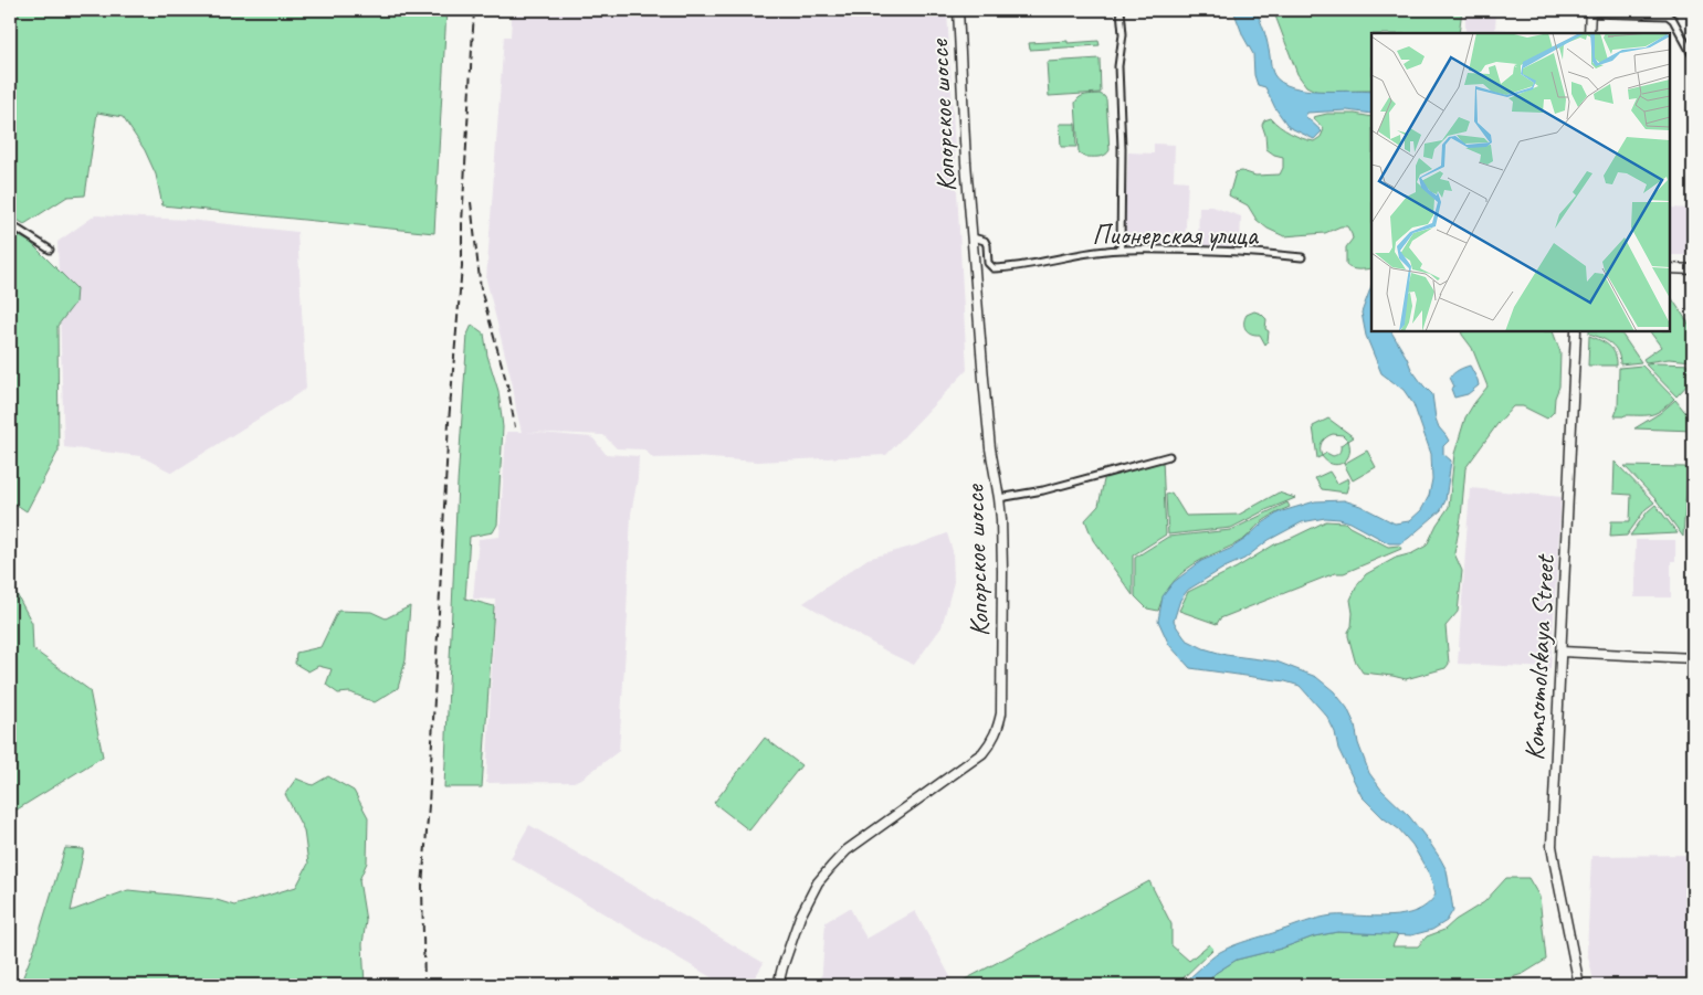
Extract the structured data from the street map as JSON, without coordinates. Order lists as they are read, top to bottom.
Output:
{
  "streets": {
    "main road": ["Копорское шоссе", "Komsomolskaya Street"],
    "street": ["Пионерская улица"]
  },
  "crossings": [
    ["Копорское шоссе", "Пионерская улица"]
  ]
}
